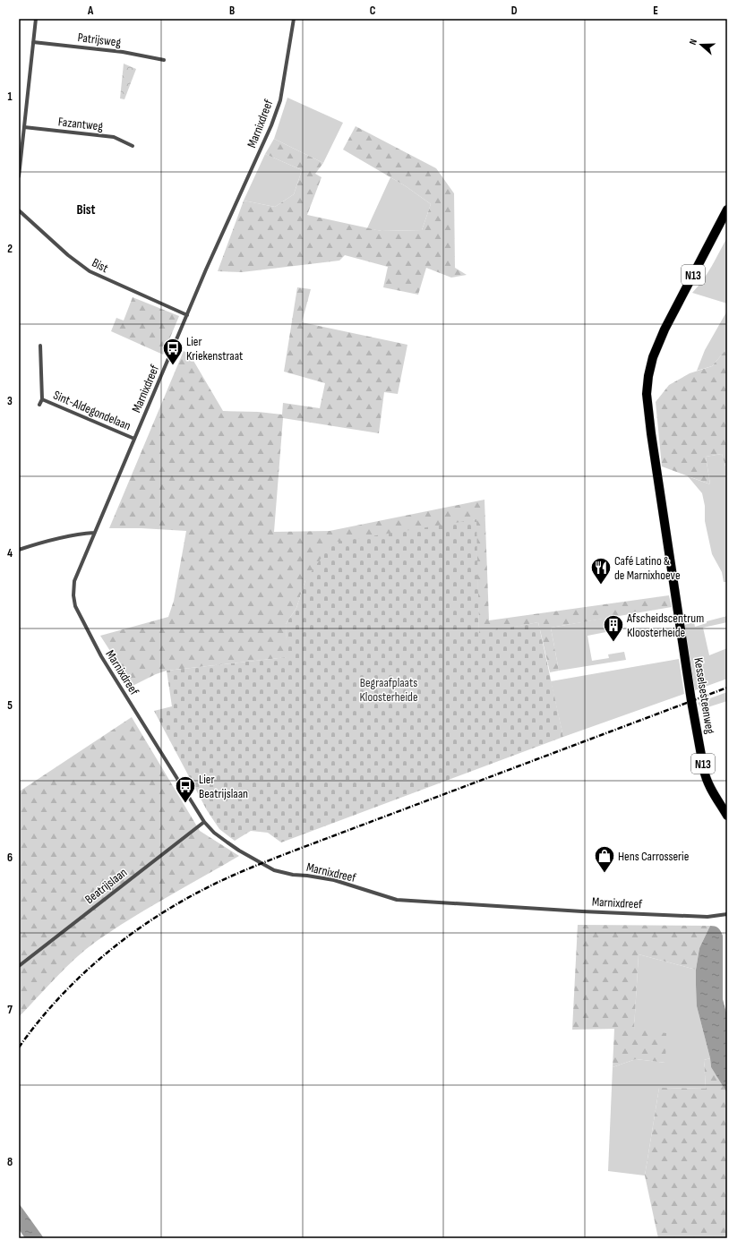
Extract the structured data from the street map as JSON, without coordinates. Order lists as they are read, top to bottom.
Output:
{
  "streets": {
    "main road": ["N13", "Kesselsesteenweg"],
    "street": [
      "Patrijsweg",
      "Fazantweg",
      "Marnixdreef",
      "Bist",
      "Sint-Aldegondelaan",
      "Beatrijslaan"
    ]
  },
  "crossings": [
    ["Marnixdreef", "Bist"],
    ["Marnixdreef", "Sint-Aldegondelaan"],
    ["Marnixdreef", "Beatrijslaan"]
  ],
  "districts": ["Bist"],
  "parks": ["Begraafplaats Kloosterheide"],
  "places": {
    "bus stop": ["Lier Kriekenstraat", "Lier Beatrijslaan"],
    "restaurant": ["Café Latino & de Marnixhoeve"],
    "building": ["Afscheidscentrum Kloosterheide"],
    "shop": ["Hens Carrosserie"]
  },
  "north": "left",
  "grid": {
    "columns": [
      "A",
      "B",
      "C",
      "D",
      "E"
    ],
    "rows": [
      "1",
      "2",
      "3",
      "4",
      "5",
      "6",
      "7",
      "8"
    ]
  }
}
